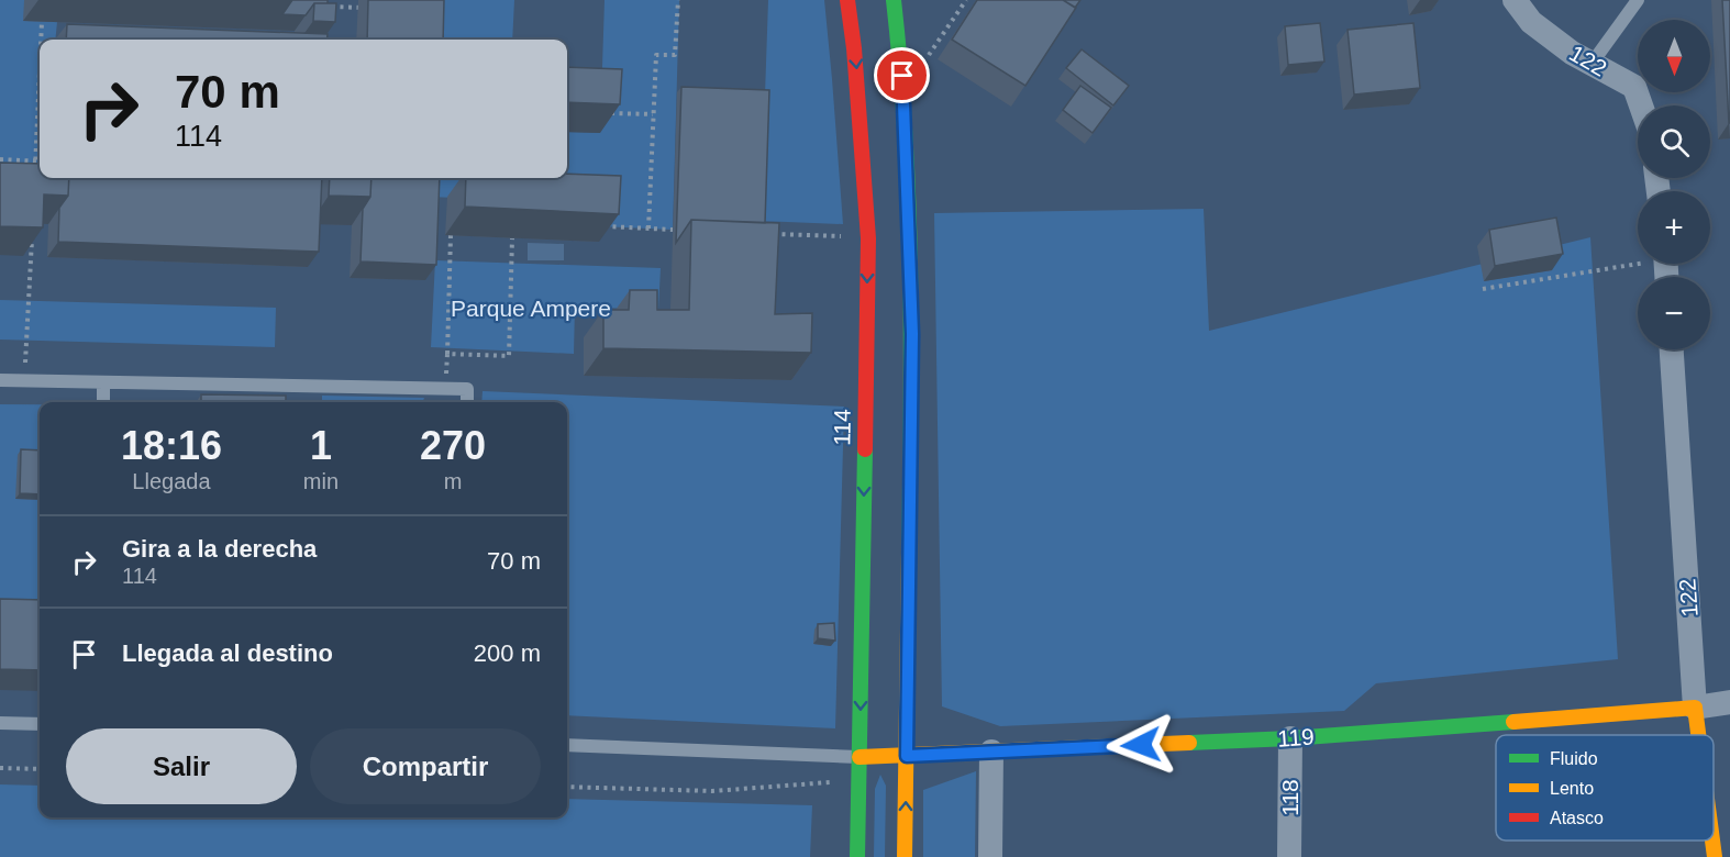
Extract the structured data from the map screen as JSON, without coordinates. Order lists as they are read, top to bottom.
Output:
{
  "streets": {
    "main road": ["122", "114", "119"],
    "street": ["118"]
  },
  "crossings": [
    ["122", "119"],
    ["114", "119"],
    ["119", "118"]
  ],
  "parks": ["Parque Ampere"],
  "legend": ["Fluido", "Lento", "Atasco"],
  "north": "bottom",
  "page": {
    "map_buttons": ["+", "−"],
    "turn": ["70 m", "114"],
    "eta": [
      "18:16",
      "Llegada",
      "1",
      "min",
      "270",
      "m"
    ],
    "list": [
      {
        "name": "Gira a la derecha",
        "note": "114",
        "value": "70 m"
      },
      {
        "name": "Llegada al destino",
        "value": "200 m"
      }
    ],
    "buttons": ["Salir", "Compartir"]
  }
}
